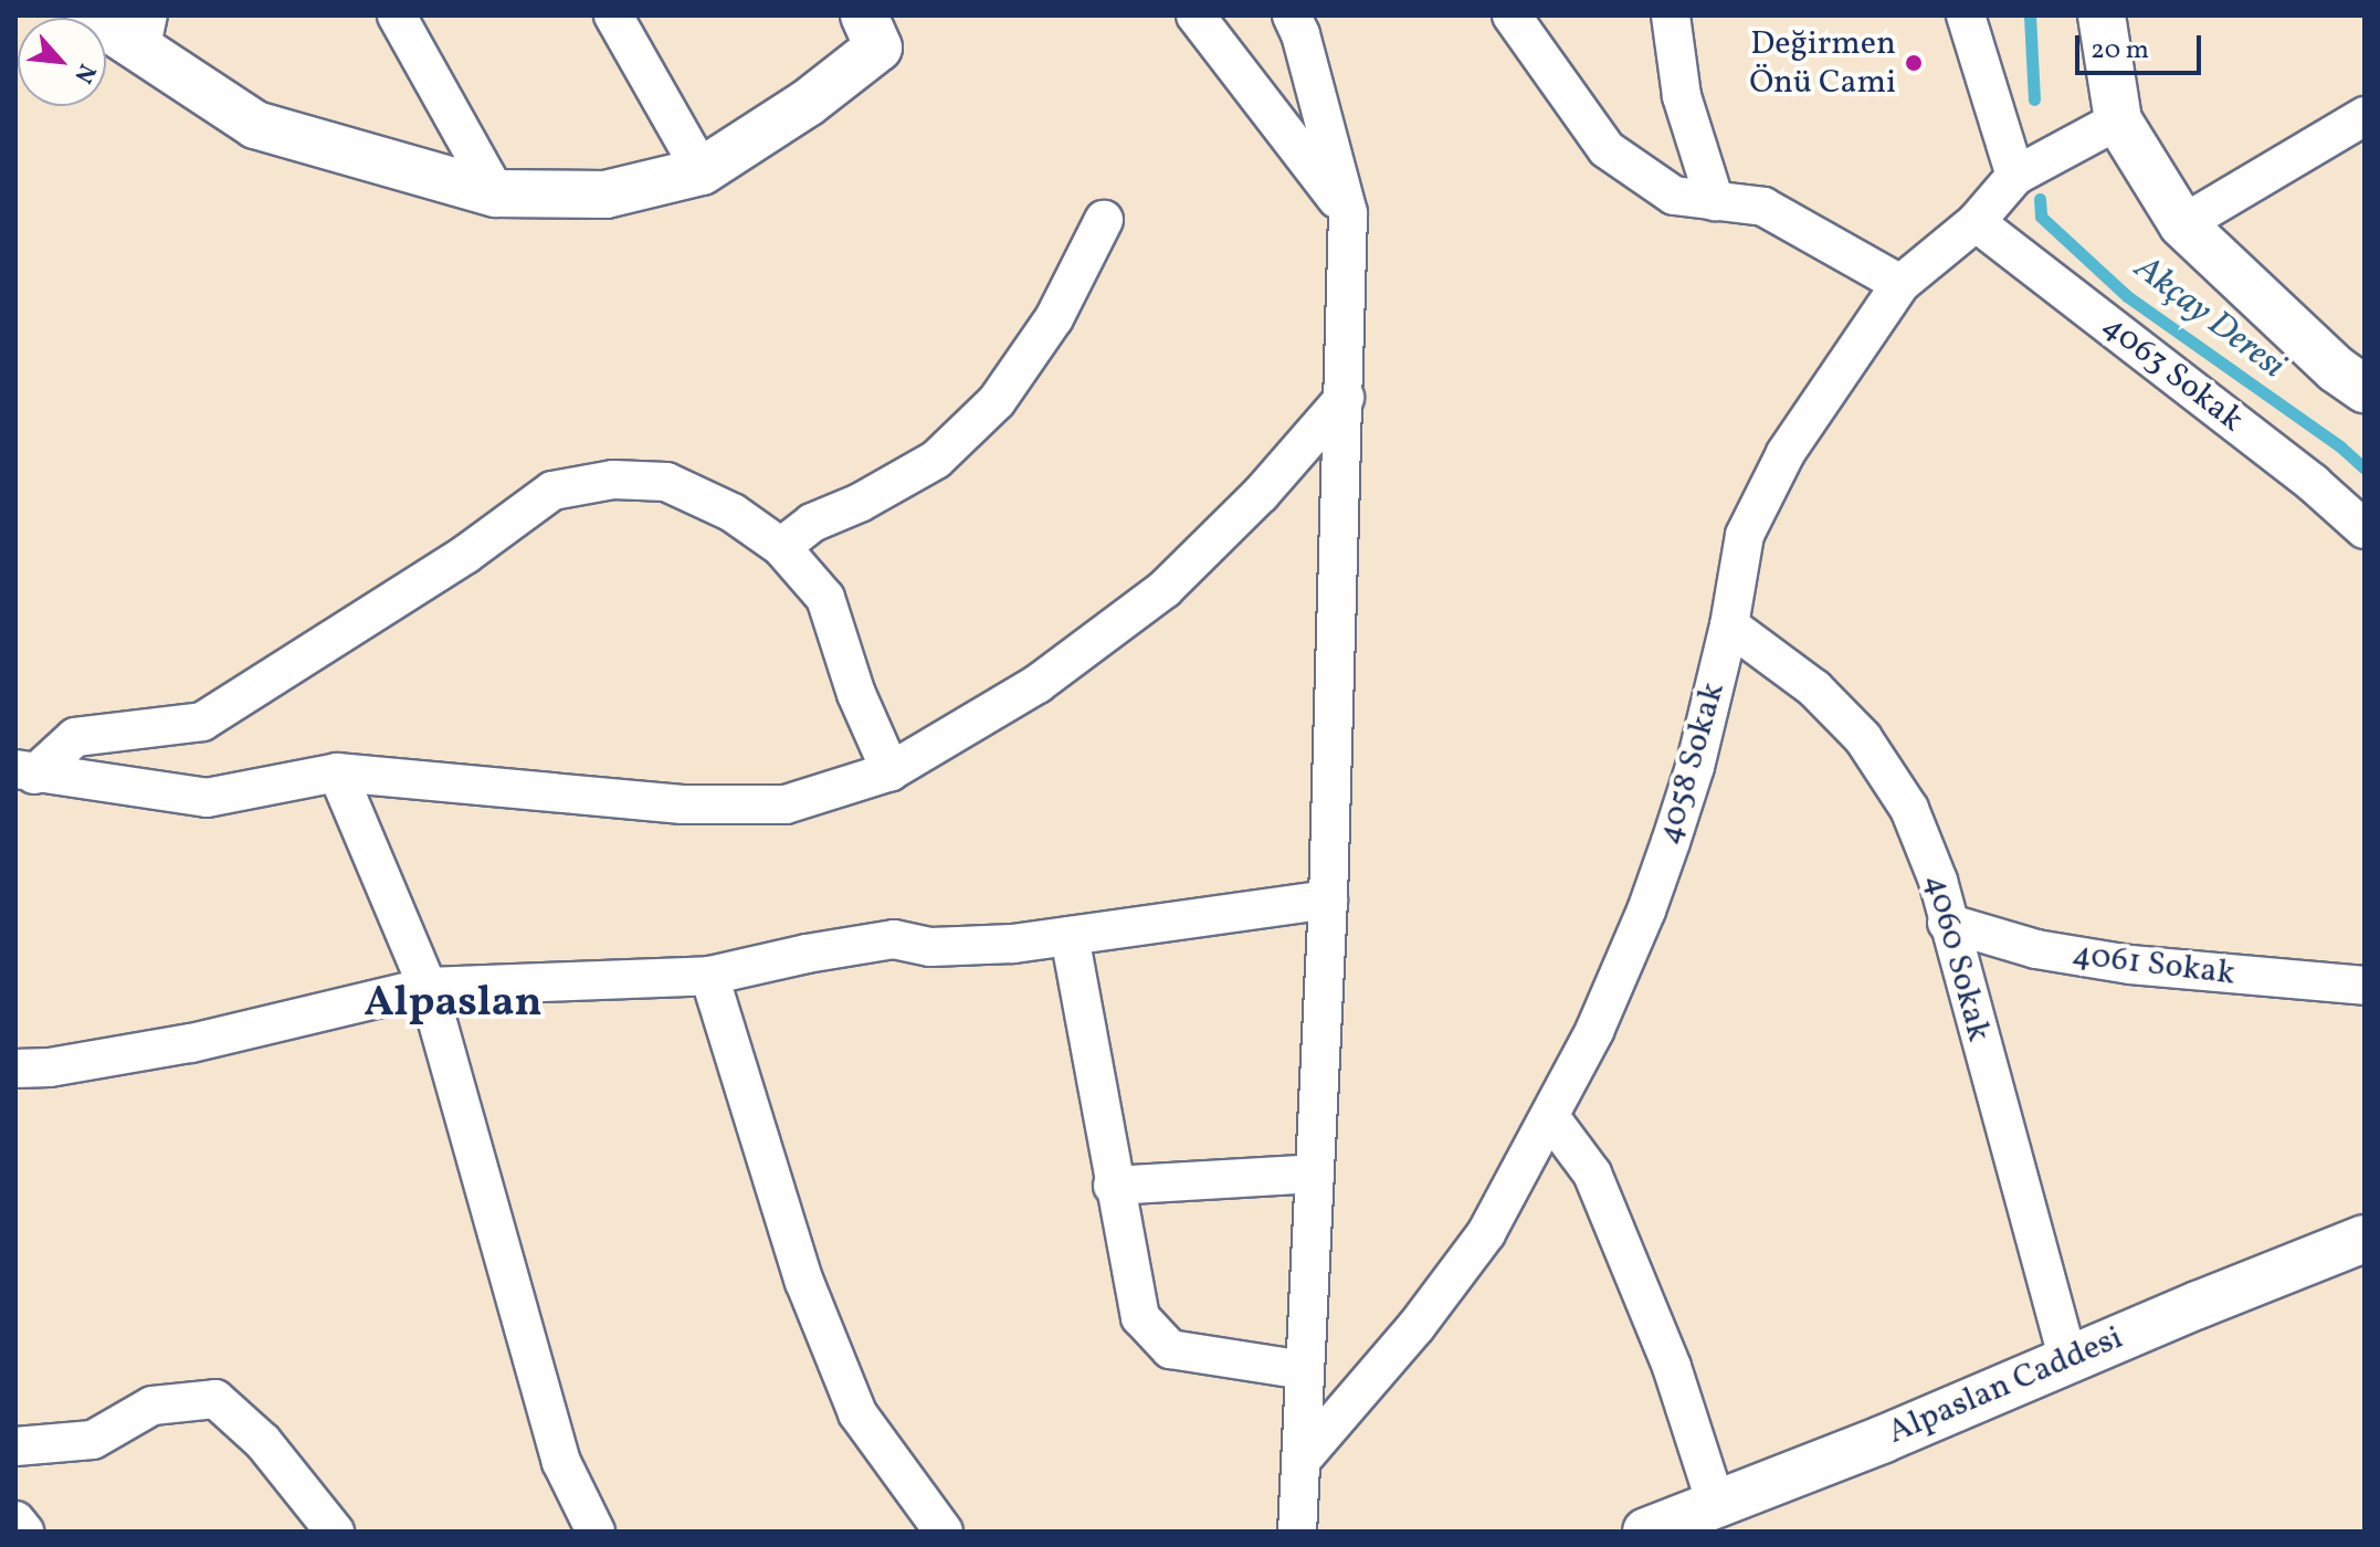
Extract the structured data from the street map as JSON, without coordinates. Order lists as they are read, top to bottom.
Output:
{
  "streets": {
    "street": [
      "4063 Sokak",
      "4058 Sokak",
      "4060 Sokak",
      "4061 Sokak",
      "Alpaslan Caddesi"
    ]
  },
  "crossings": [
    ["4063 Sokak", "4058 Sokak"],
    ["4058 Sokak", "4060 Sokak"],
    ["4060 Sokak", "4061 Sokak"],
    ["4060 Sokak", "Alpaslan Caddesi"]
  ],
  "districts": ["Alpaslan"],
  "water": ["Akçay Deresi"],
  "places": ["Değirmen Önü Cami"],
  "scale_bar": "20 m",
  "north": "bottom right"
}
